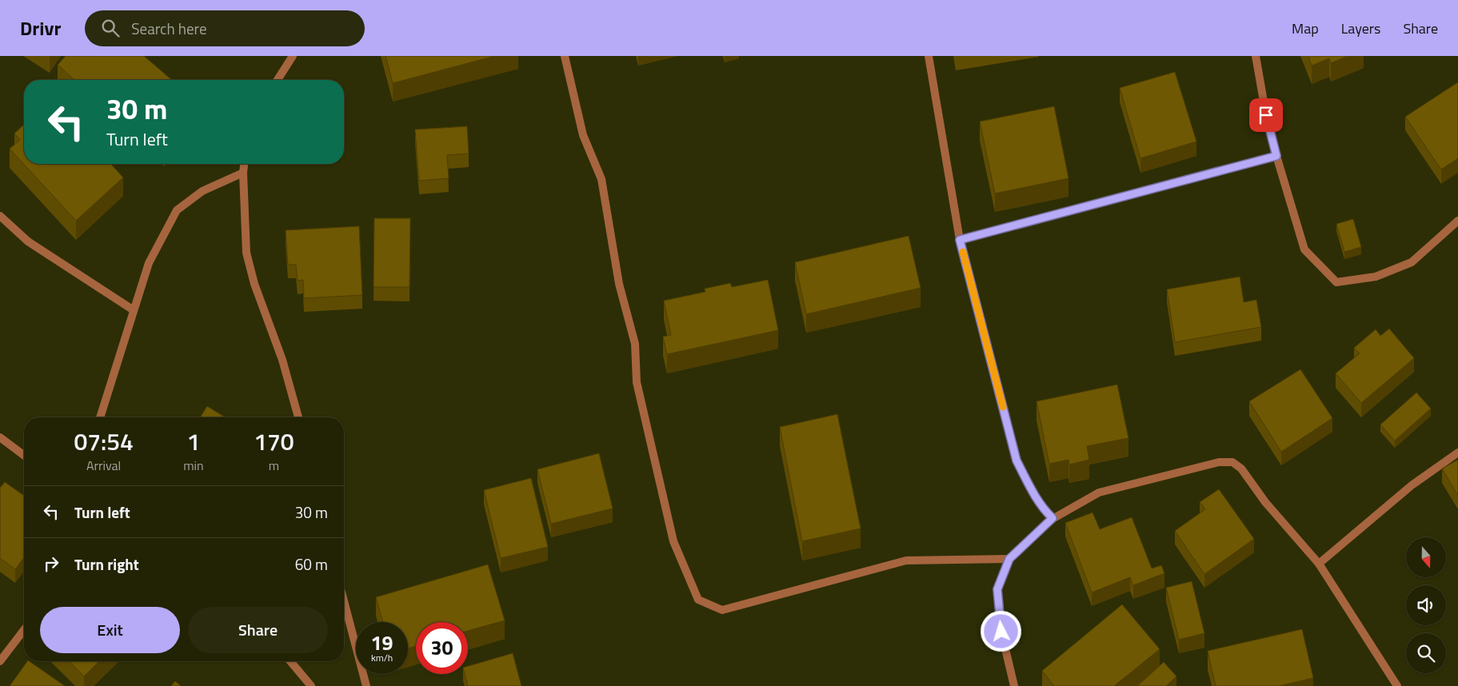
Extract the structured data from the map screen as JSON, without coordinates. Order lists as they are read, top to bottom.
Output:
{
  "north": "bottom",
  "page": {
    "header": "Drivr",
    "search": "Search here",
    "nav": ["Map", "Layers", "Share"],
    "turn": ["30 m", "Turn left"],
    "eta": [
      "07:54",
      "Arrival",
      "1",
      "min",
      "170",
      "m"
    ],
    "list": [
      {
        "name": "Turn left",
        "value": "30 m"
      },
      {
        "name": "Turn right",
        "value": "60 m"
      }
    ],
    "buttons": ["Exit", "Share"],
    "speed": "19 km/h",
    "limit": "30"
  }
}
